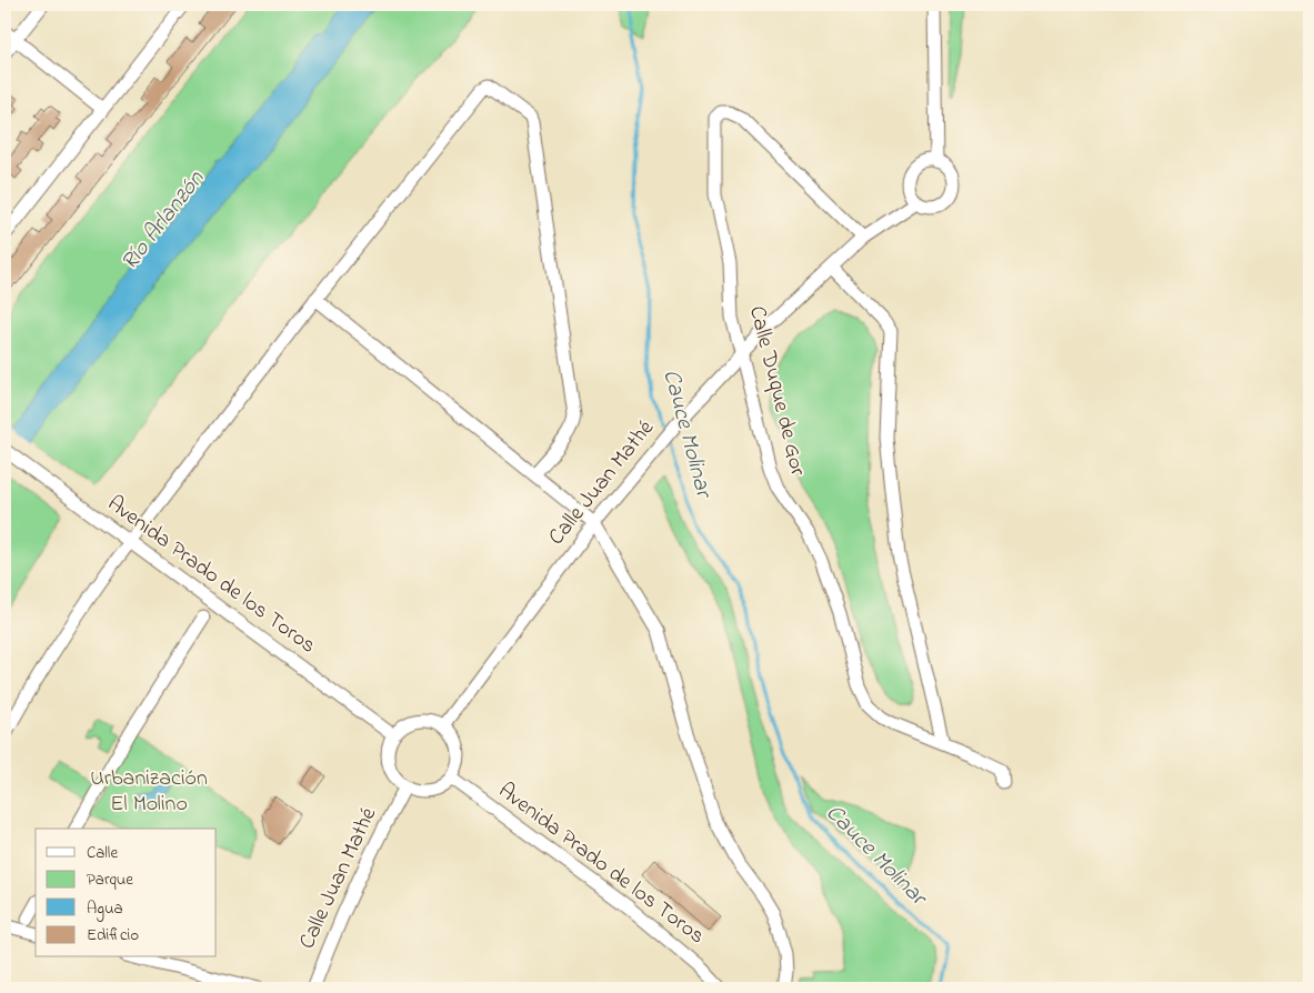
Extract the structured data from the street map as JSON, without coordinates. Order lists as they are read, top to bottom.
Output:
{
  "streets": {
    "street": ["Calle Duque de Gor", "Calle Juan Mathé", "Avenida Prado de los Toros"]
  },
  "crossings": [
    ["Calle Duque de Gor", "Calle Juan Mathé"],
    ["Calle Juan Mathé", "Avenida Prado de los Toros"]
  ],
  "water": ["Río Arlanzón", "Cauce Molinar"],
  "parks": ["Urbanización El Molino"],
  "legend": [
    "Calle",
    "Parque",
    "Agua",
    "Edificio"
  ]
}
